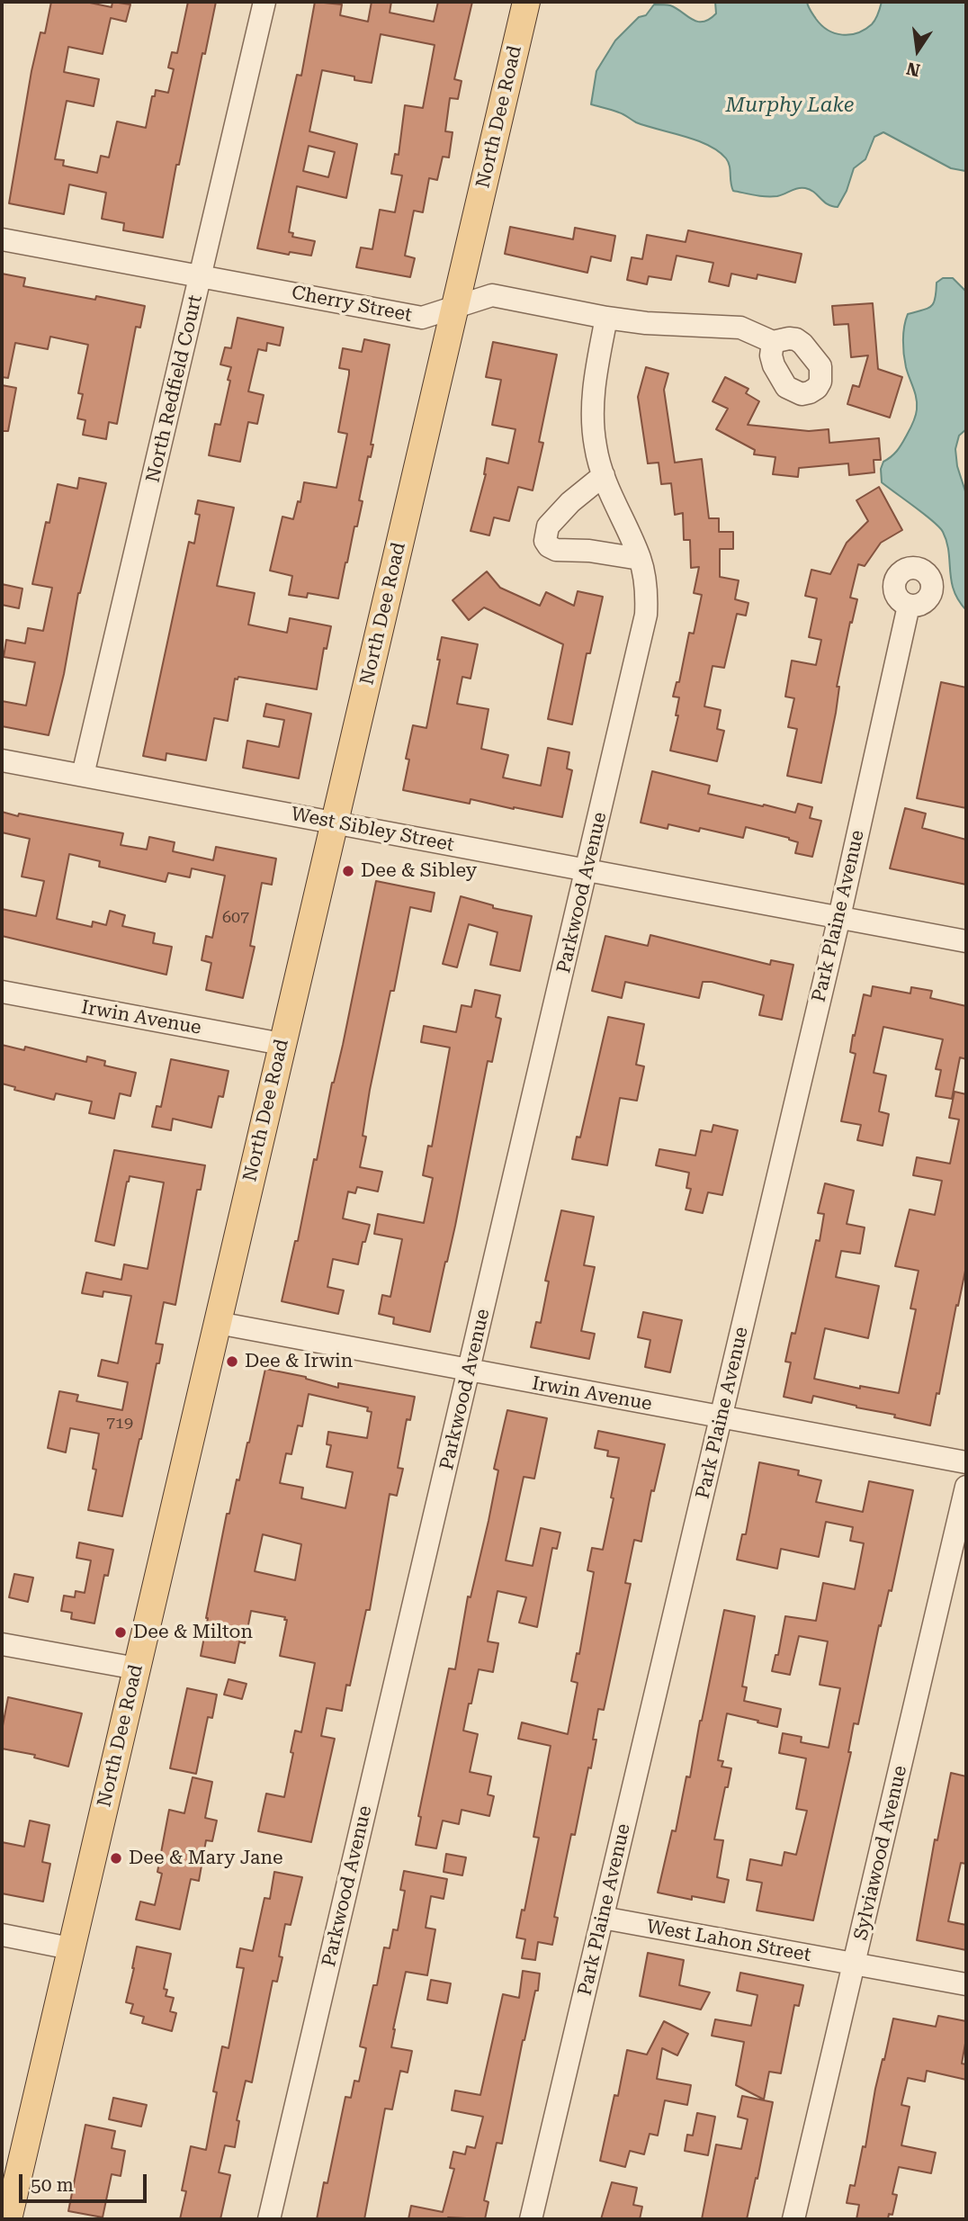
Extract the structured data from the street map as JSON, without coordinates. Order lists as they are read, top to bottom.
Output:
{
  "streets": {
    "main road": ["North Dee Road"],
    "street": [
      "Cherry Street",
      "North Redfield Court",
      "West Sibley Street",
      "Parkwood Avenue",
      "Park Plaine Avenue",
      "Irwin Avenue",
      "Sylviawood Avenue",
      "West Lahon Street"
    ]
  },
  "crossings": [
    ["North Dee Road", "Cherry Street"],
    ["North Dee Road", "West Sibley Street"],
    ["North Dee Road", "Irwin Avenue"],
    ["Cherry Street", "North Redfield Court"],
    ["Cherry Street", "Parkwood Avenue"],
    ["North Redfield Court", "West Sibley Street"],
    ["West Sibley Street", "Parkwood Avenue"],
    ["West Sibley Street", "Park Plaine Avenue"],
    ["Parkwood Avenue", "Irwin Avenue"],
    ["Park Plaine Avenue", "Irwin Avenue"],
    ["Park Plaine Avenue", "West Lahon Street"],
    ["Sylviawood Avenue", "West Lahon Street"]
  ],
  "water": ["Murphy Lake"],
  "places": [
    "Dee & Sibley",
    "Dee & Irwin",
    "Dee & Milton",
    "Dee & Mary Jane"
  ],
  "house_numbers": ["607", "719"],
  "scale_bar": "50 m",
  "north": "bottom"
}
